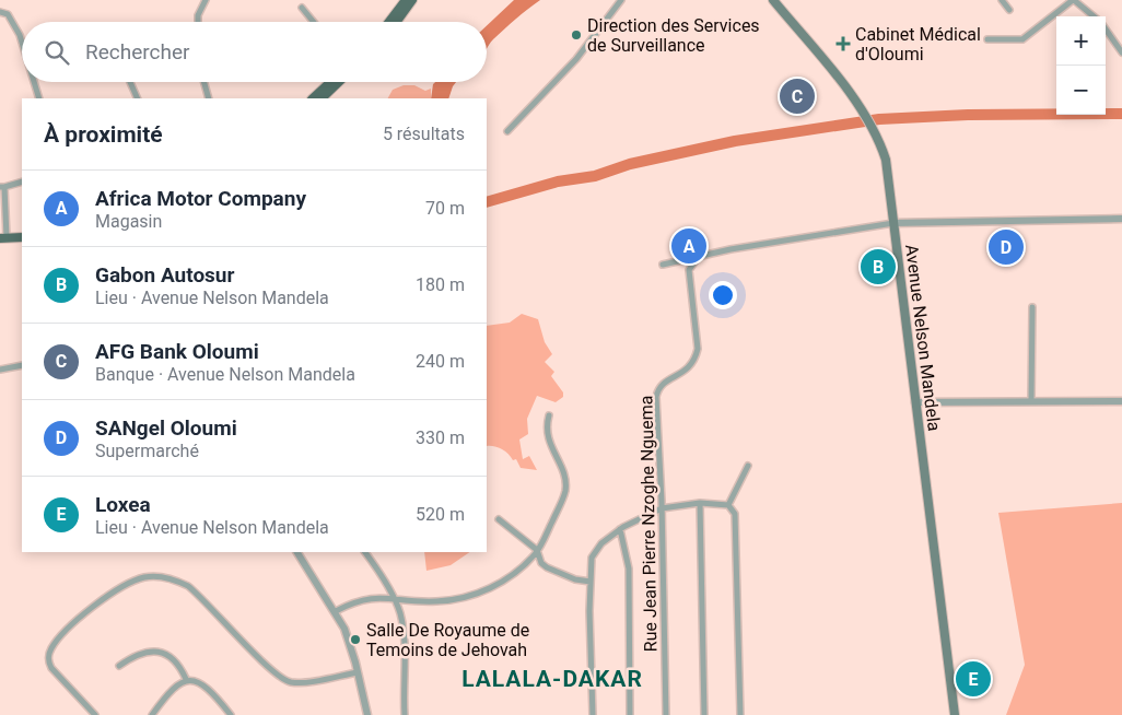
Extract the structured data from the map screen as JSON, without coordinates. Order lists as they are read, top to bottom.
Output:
{
  "streets": {
    "main road": ["Avenue Nelson Mandela"],
    "street": ["Rue Jean Pierre Nzoghe Nguema"]
  },
  "districts": ["LALALA-DAKAR"],
  "places": {
    "other": ["Direction des Services de Surveillance", "Salle De Royaume de Temoins de Jehovah"],
    "health": ["Cabinet Médical d'Oloumi"]
  },
  "page": {
    "map_buttons": ["+", "−"],
    "search": "Rechercher",
    "pins": [
      "C",
      "A",
      "D",
      "B",
      "E"
    ],
    "heading": ["À proximité", "5 résultats"],
    "list": [
      {
        "mark": "A",
        "name": "Africa Motor Company",
        "note": "Magasin",
        "value": "70 m"
      },
      {
        "mark": "B",
        "name": "Gabon Autosur",
        "note": "Lieu · Avenue Nelson Mandela",
        "value": "180 m"
      },
      {
        "mark": "C",
        "name": "AFG Bank Oloumi",
        "note": "Banque · Avenue Nelson Mandela",
        "value": "240 m"
      },
      {
        "mark": "D",
        "name": "SANgel Oloumi",
        "note": "Supermarché",
        "value": "330 m"
      },
      {
        "mark": "E",
        "name": "Loxea",
        "note": "Lieu · Avenue Nelson Mandela",
        "value": "520 m"
      }
    ]
  }
}
